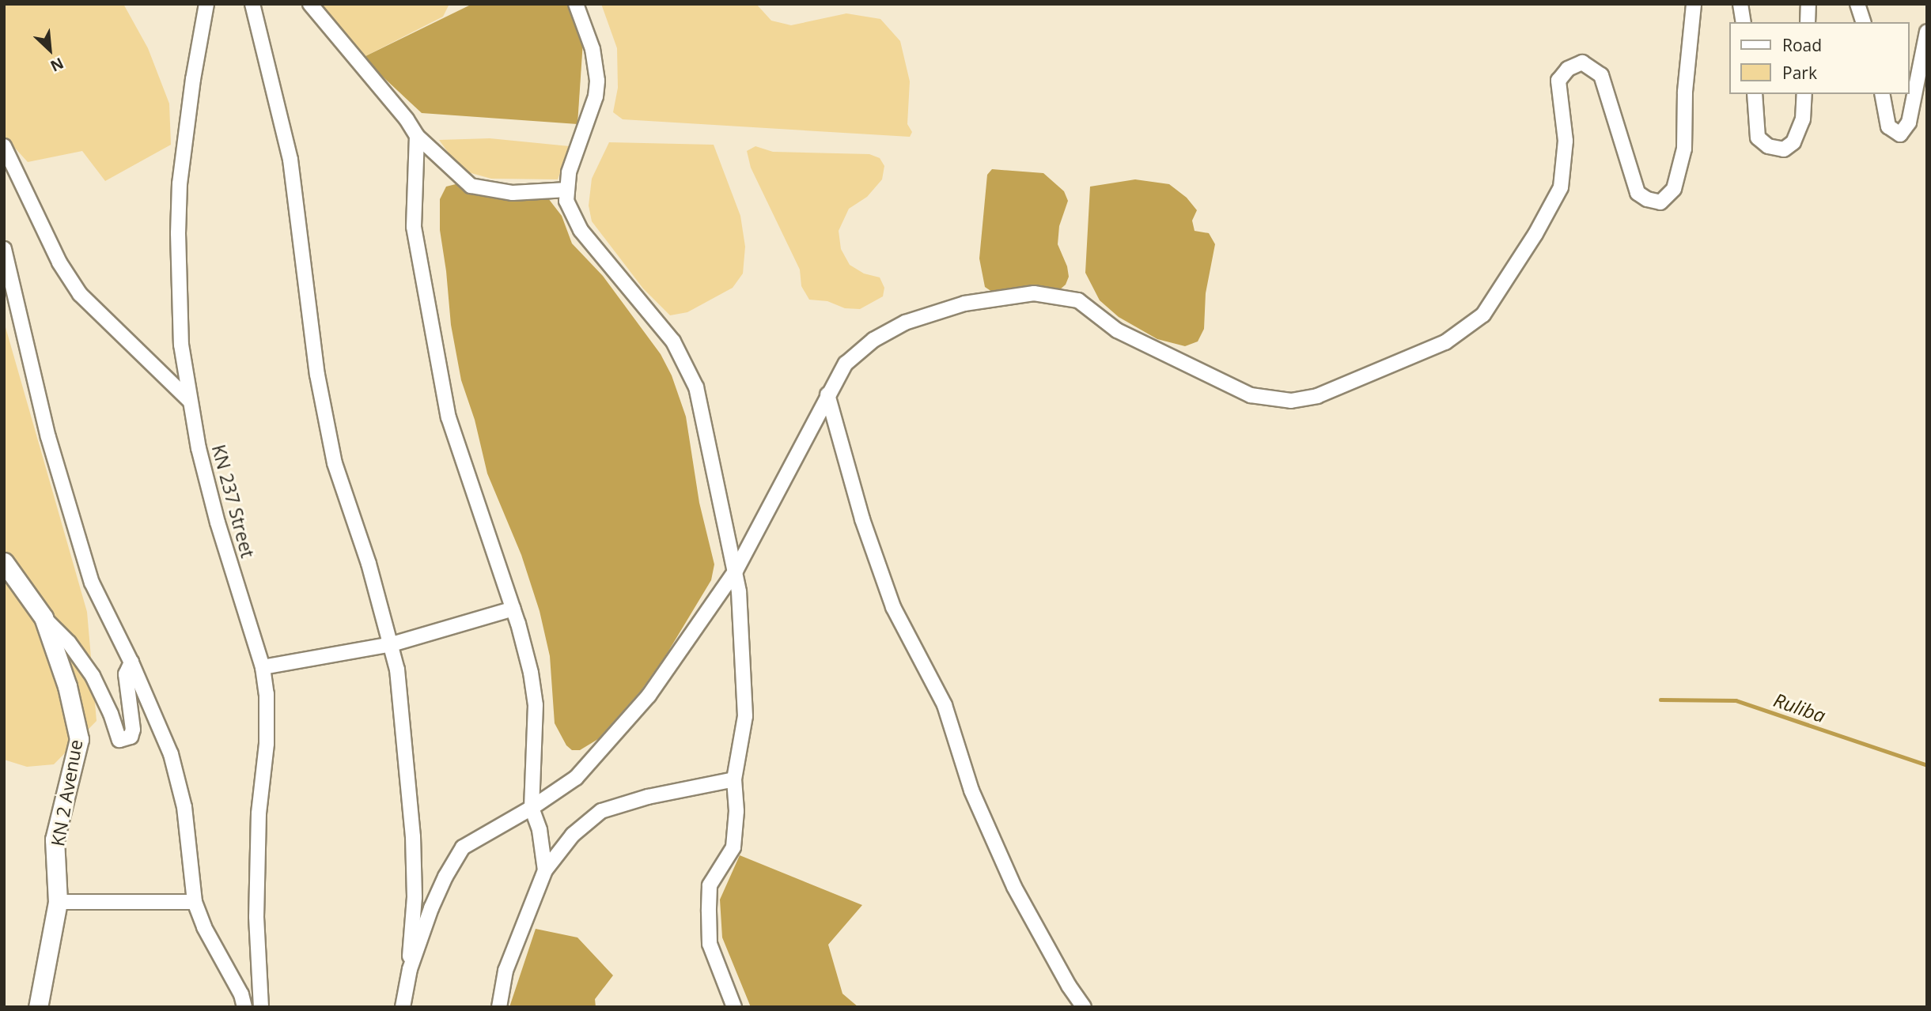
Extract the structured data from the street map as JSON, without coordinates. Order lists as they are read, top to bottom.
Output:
{
  "streets": {
    "main road": ["KN 2 Avenue"],
    "street": ["KN 237 Street"]
  },
  "water": ["Ruliba"],
  "legend": ["Road", "Park"],
  "north": "bottom right"
}
